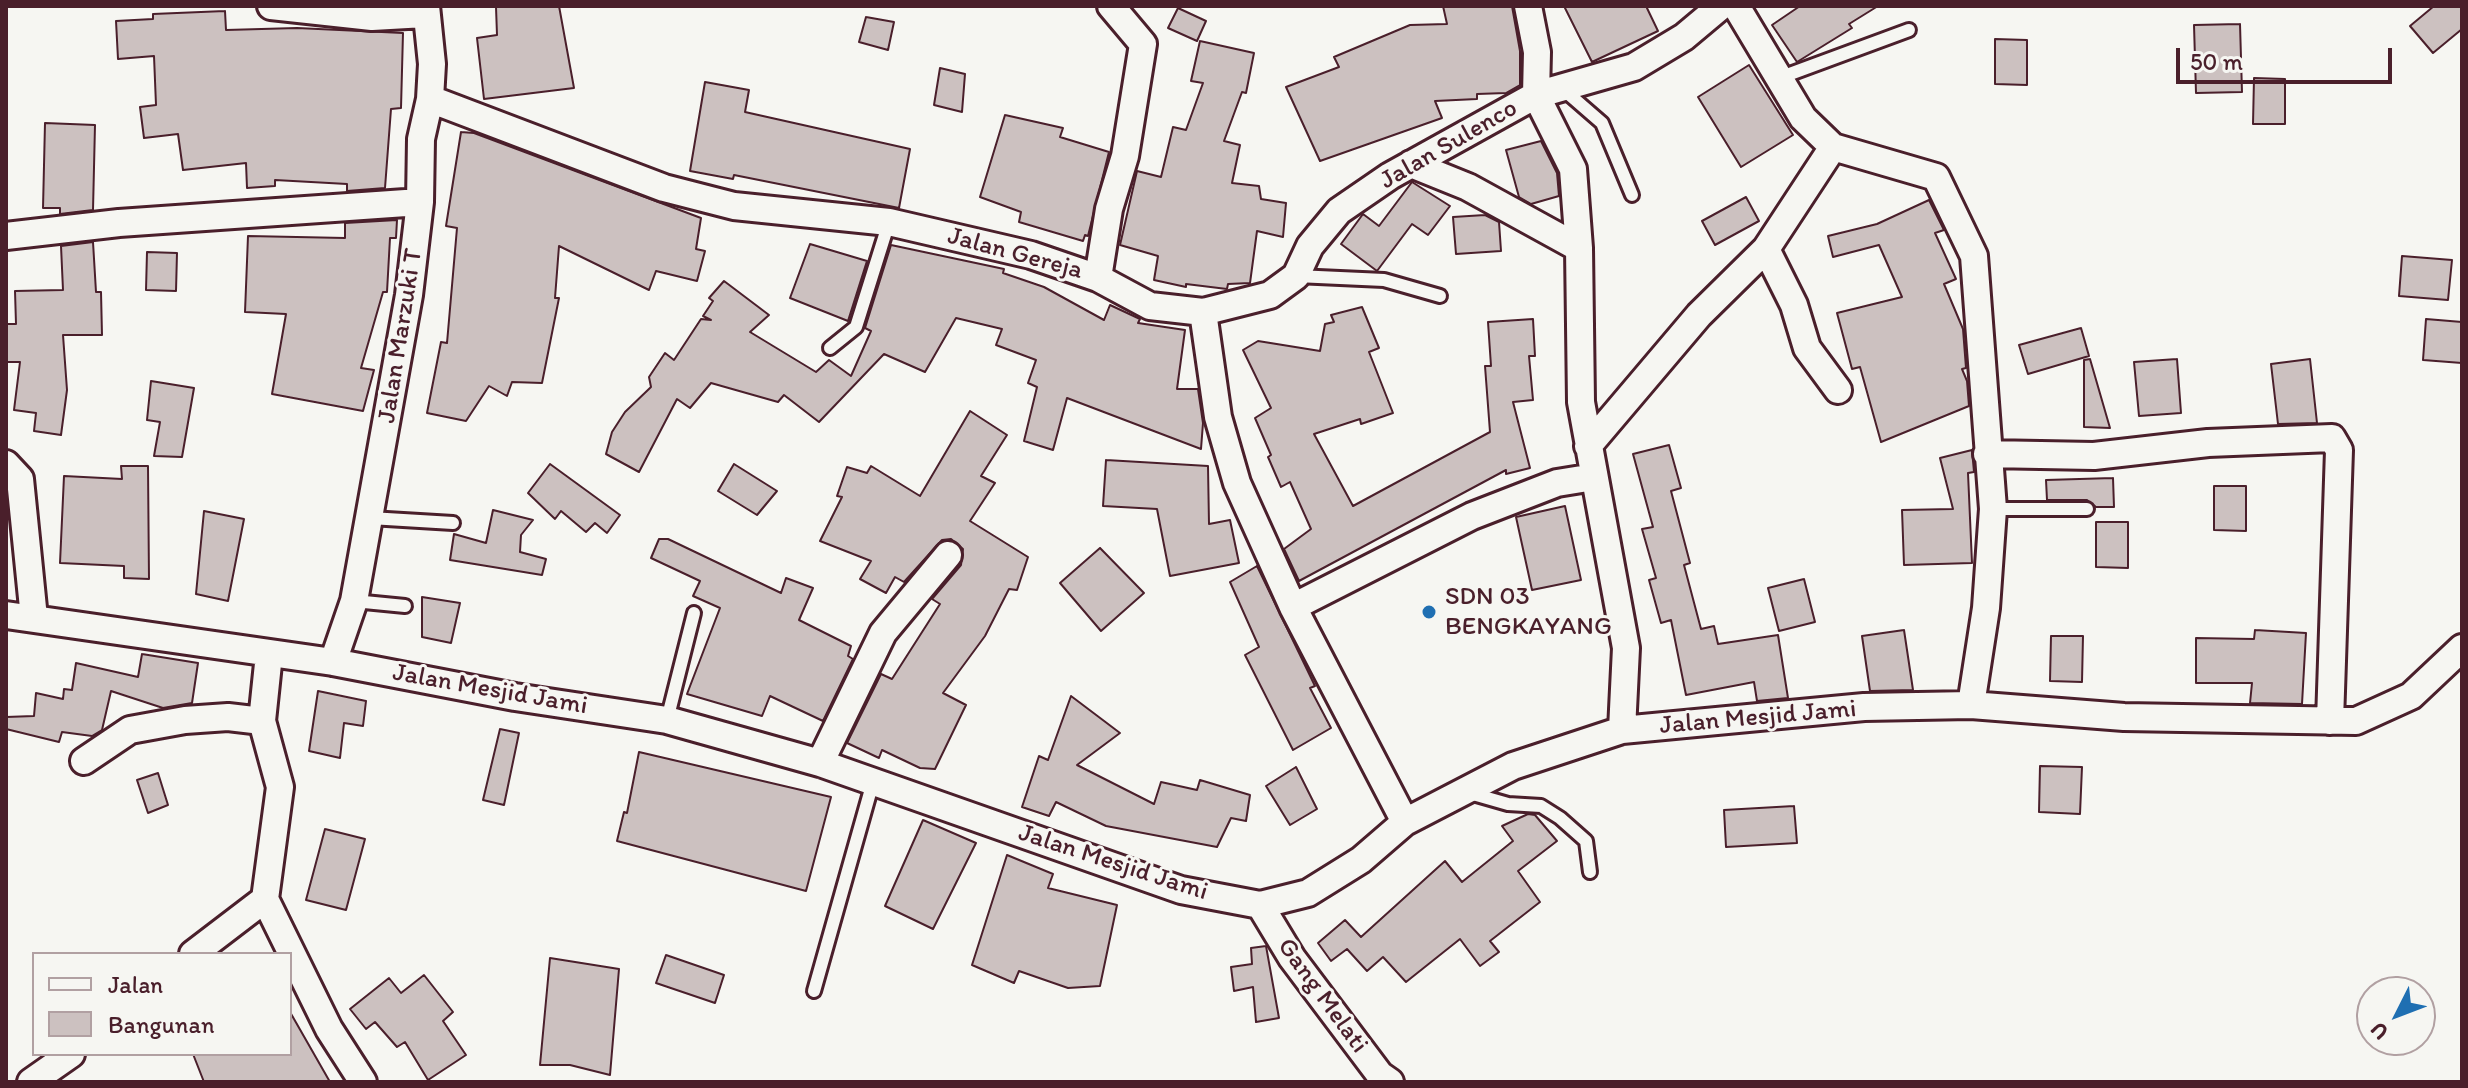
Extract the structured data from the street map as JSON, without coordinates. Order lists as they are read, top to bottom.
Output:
{
  "streets": {
    "street": [
      "Jalan Sulenco",
      "Jalan Gereja",
      "Jalan Marzuki T",
      "Jalan Mesjid Jami",
      "Gang Melati"
    ]
  },
  "crossings": [
    ["Jalan Gereja", "Jalan Marzuki T"],
    ["Jalan Marzuki T", "Jalan Mesjid Jami"],
    ["Jalan Mesjid Jami", "Gang Melati"]
  ],
  "places": ["SDN 03 BENGKAYANG"],
  "legend": ["Jalan", "Bangunan"],
  "scale_bar": "50 m",
  "north": "bottom left"
}
